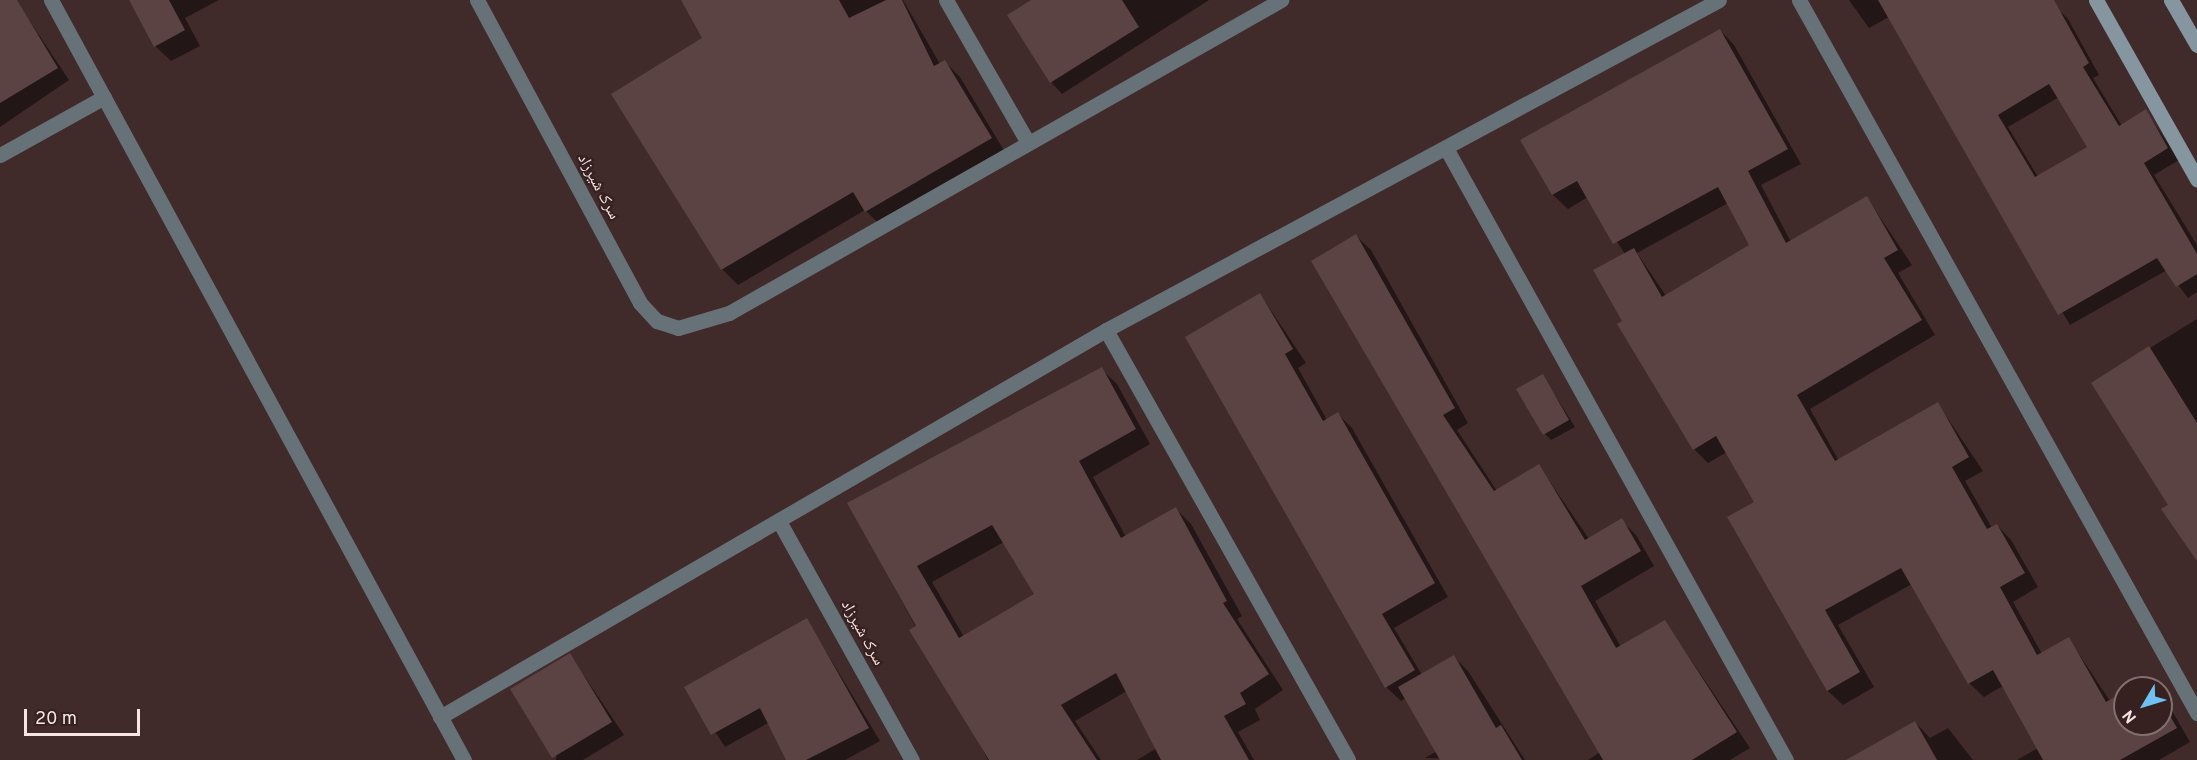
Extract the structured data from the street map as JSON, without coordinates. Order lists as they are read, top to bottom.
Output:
{
  "streets": {
    "street": ["سرک شیرزاد"]
  },
  "scale_bar": "20 m",
  "north": "bottom left"
}
